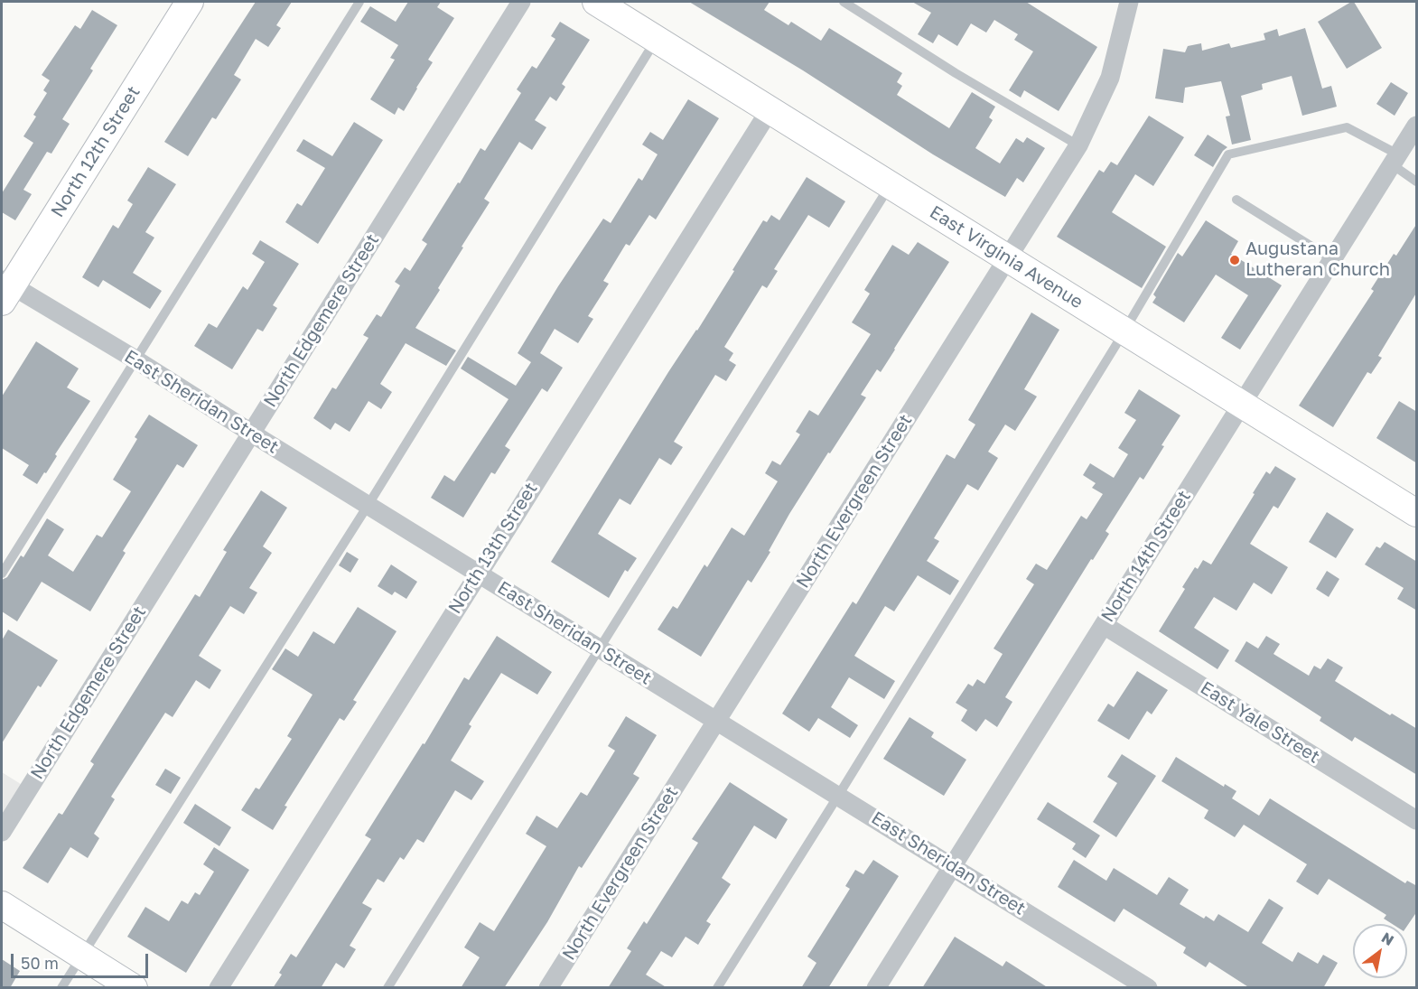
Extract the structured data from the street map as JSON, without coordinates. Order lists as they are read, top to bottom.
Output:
{
  "streets": {
    "street": [
      "North 12th Street",
      "East Virginia Avenue",
      "North Edgemere Street",
      "East Sheridan Street",
      "North Evergreen Street",
      "North 13th Street",
      "North 14th Street",
      "East Yale Street"
    ]
  },
  "crossings": [
    ["North 12th Street", "East Sheridan Street"],
    ["East Virginia Avenue", "North Evergreen Street"],
    ["East Virginia Avenue", "North 13th Street"],
    ["East Virginia Avenue", "North 14th Street"],
    ["North Edgemere Street", "East Sheridan Street"],
    ["East Sheridan Street", "North Evergreen Street"],
    ["East Sheridan Street", "North 13th Street"],
    ["East Sheridan Street", "North 14th Street"],
    ["North 14th Street", "East Yale Street"]
  ],
  "places": ["Augustana Lutheran Church"],
  "scale_bar": "50 m",
  "north": "top right"
}
